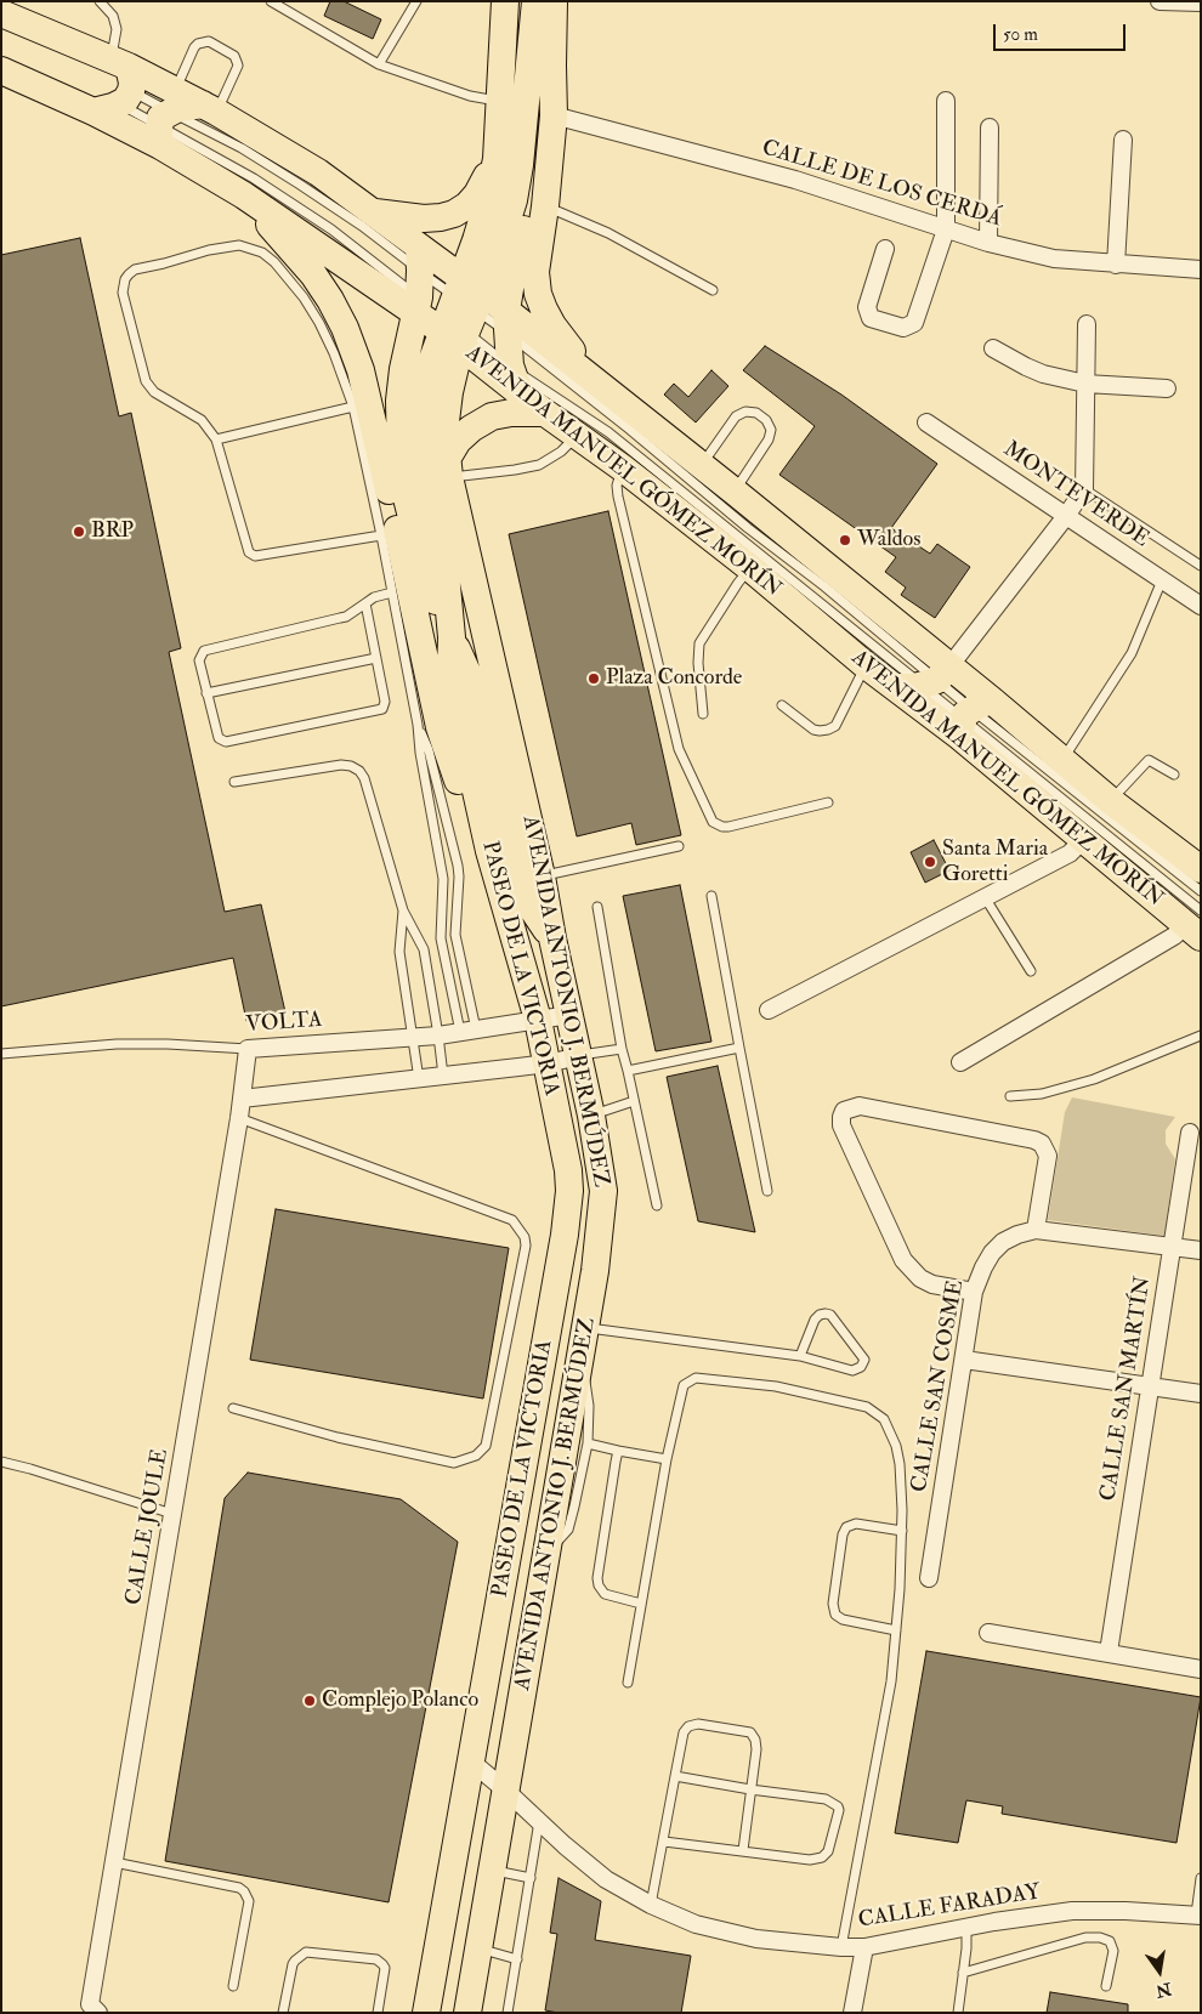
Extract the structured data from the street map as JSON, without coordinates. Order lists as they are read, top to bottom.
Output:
{
  "streets": {
    "main road": ["AVENIDA MANUEL GÓMEZ MORÍN", "PASEO DE LA VICTORIA", "AVENIDA ANTONIO J. BERMÚDEZ"],
    "street": [
      "CALLE DE LOS CERDÁ",
      "MONTEVERDE",
      "VOLTA",
      "CALLE SAN COSME",
      "CALLE SAN MARTÍN",
      "CALLE JOULE",
      "CALLE FARADAY"
    ]
  },
  "crossings": [
    ["AVENIDA MANUEL GÓMEZ MORÍN", "AVENIDA ANTONIO J. BERMÚDEZ"],
    ["PASEO DE LA VICTORIA", "VOLTA"],
    ["PASEO DE LA VICTORIA", "CALLE FARADAY"],
    ["AVENIDA ANTONIO J. BERMÚDEZ", "VOLTA"],
    ["AVENIDA ANTONIO J. BERMÚDEZ", "CALLE FARADAY"],
    ["VOLTA", "CALLE JOULE"]
  ],
  "places": [
    "BRP",
    "Waldos",
    "Plaza Concorde",
    "Santa Maria Goretti",
    "Complejo Polanco"
  ],
  "scale_bar": "50 m",
  "north": "bottom"
}
